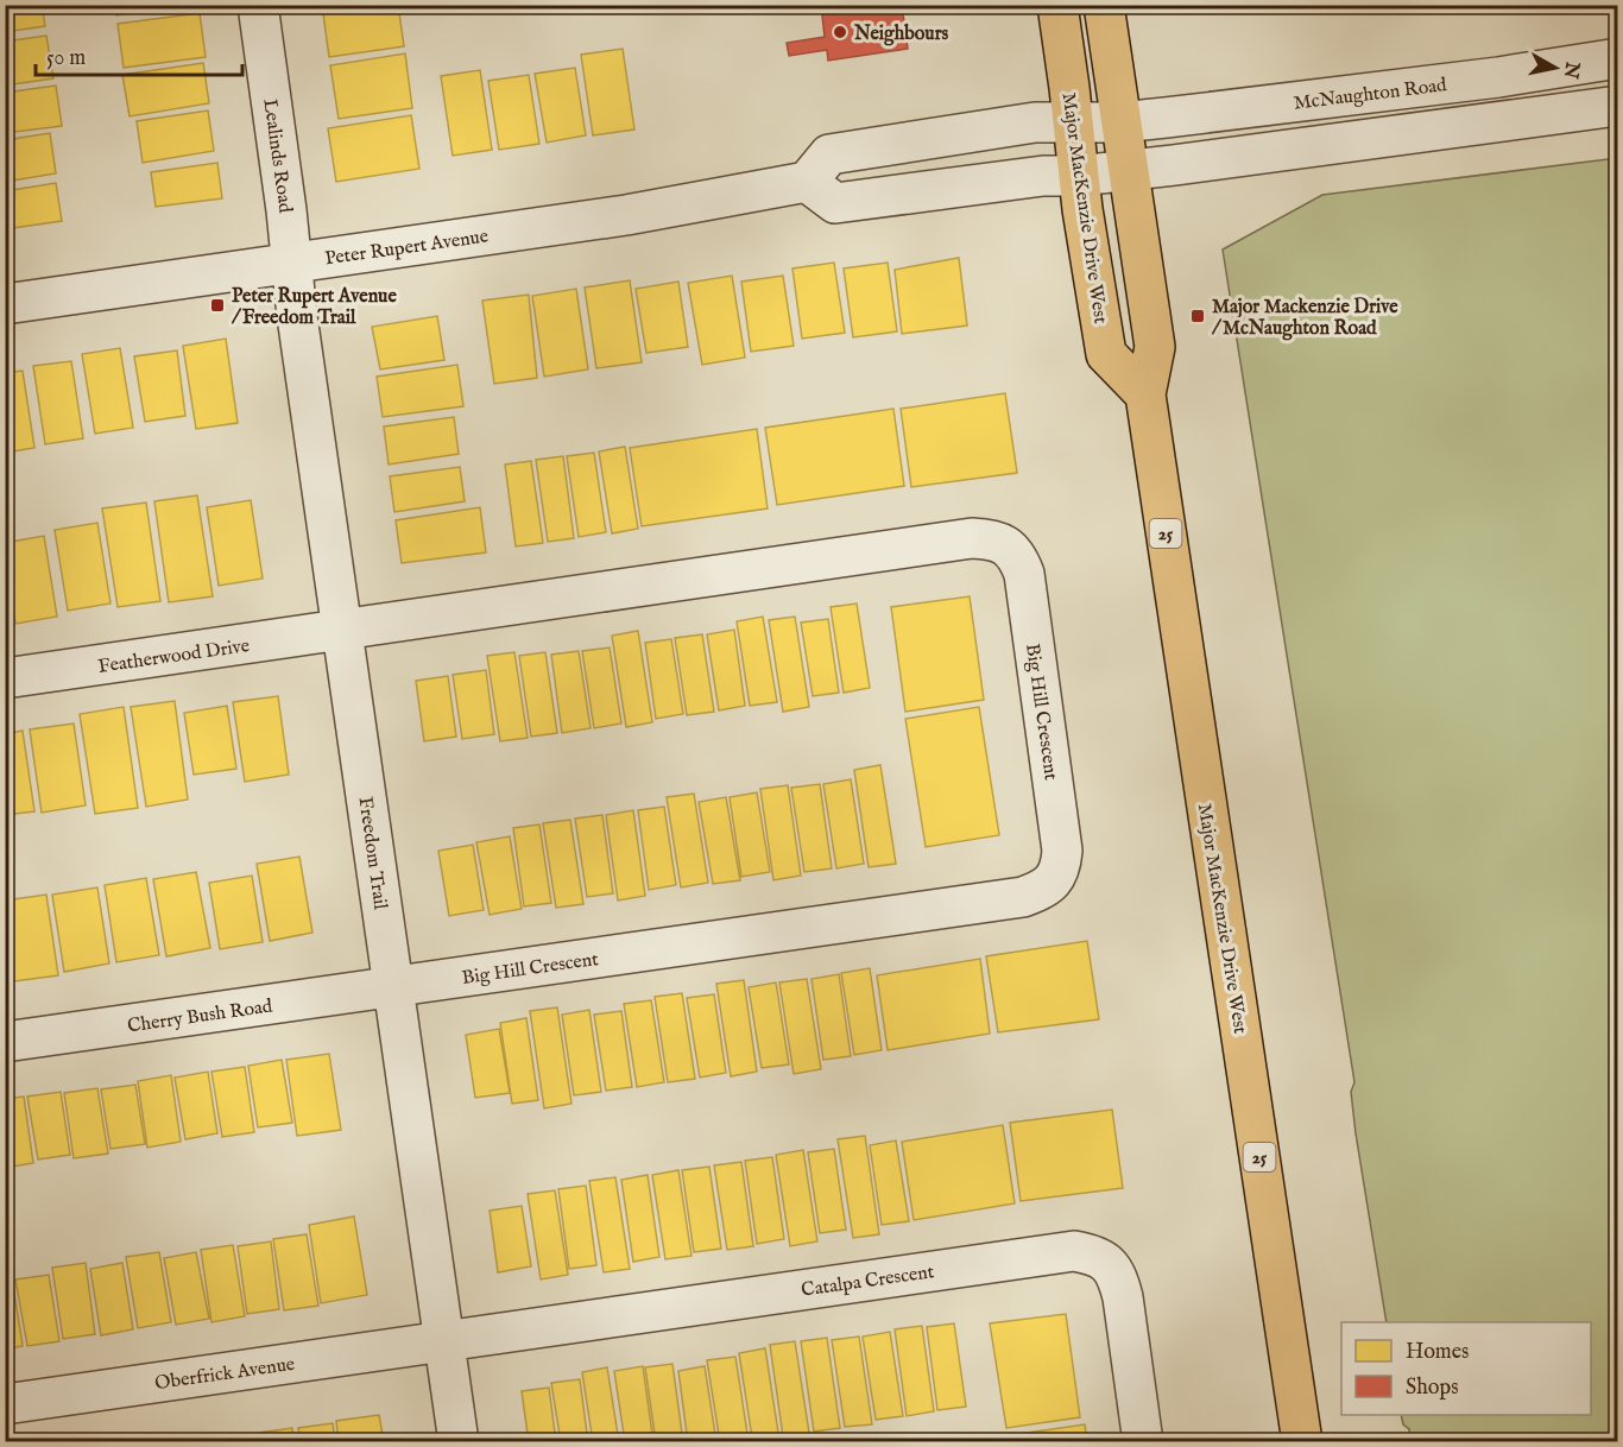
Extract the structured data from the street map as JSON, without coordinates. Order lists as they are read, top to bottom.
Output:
{
  "streets": {
    "main road": ["Major MacKenzie Drive West", "25"],
    "street": [
      "McNaughton Road",
      "Lealinds Road",
      "Peter Rupert Avenue",
      "Featherwood Drive",
      "Big Hill Crescent",
      "Freedom Trail",
      "Cherry Bush Road",
      "Catalpa Crescent",
      "Oberfrick Avenue"
    ]
  },
  "crossings": [
    ["McNaughton Road", "Major MacKenzie Drive West"],
    ["Lealinds Road", "Peter Rupert Avenue"],
    ["Lealinds Road", "Freedom Trail"],
    ["Peter Rupert Avenue", "Freedom Trail"],
    ["Featherwood Drive", "Big Hill Crescent"],
    ["Featherwood Drive", "Freedom Trail"],
    ["Big Hill Crescent", "Freedom Trail"],
    ["Big Hill Crescent", "Cherry Bush Road"],
    ["Freedom Trail", "Cherry Bush Road"],
    ["Freedom Trail", "Catalpa Crescent"],
    ["Freedom Trail", "Oberfrick Avenue"],
    ["Catalpa Crescent", "Oberfrick Avenue"]
  ],
  "places": {
    "other": ["Neighbours"],
    "transit": ["Peter Rupert Avenue / Freedom Trail", "Major Mackenzie Drive / McNaughton Road"]
  },
  "legend": ["Homes", "Shops"],
  "scale_bar": "50 m",
  "north": "right"
}
